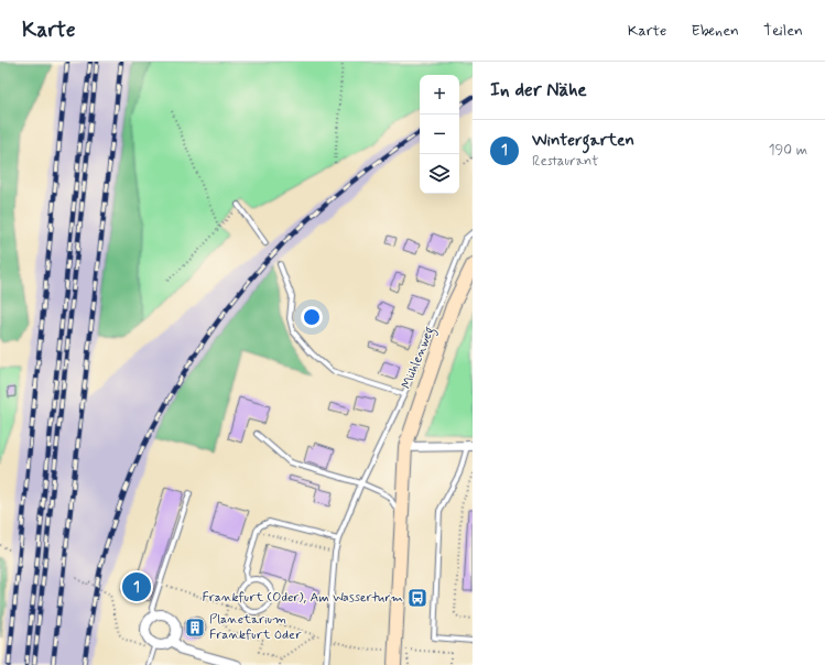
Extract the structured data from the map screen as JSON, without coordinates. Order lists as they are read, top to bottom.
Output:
{
  "streets": {
    "street": ["Mühlenweg"]
  },
  "places": {
    "bus stop": ["Frankfurt (Oder), Am Wasserturm"],
    "building": ["Planetarium Frankfurt Oder"]
  },
  "page": {
    "header": "Karte",
    "nav": ["Karte", "Ebenen", "Teilen"],
    "heading": "In der Nähe",
    "map_buttons": ["+", "−"],
    "list": [
      {
        "mark": "1",
        "name": "Wintergarten",
        "note": "Restaurant",
        "value": "190 m"
      }
    ],
    "pins": "1"
  }
}
